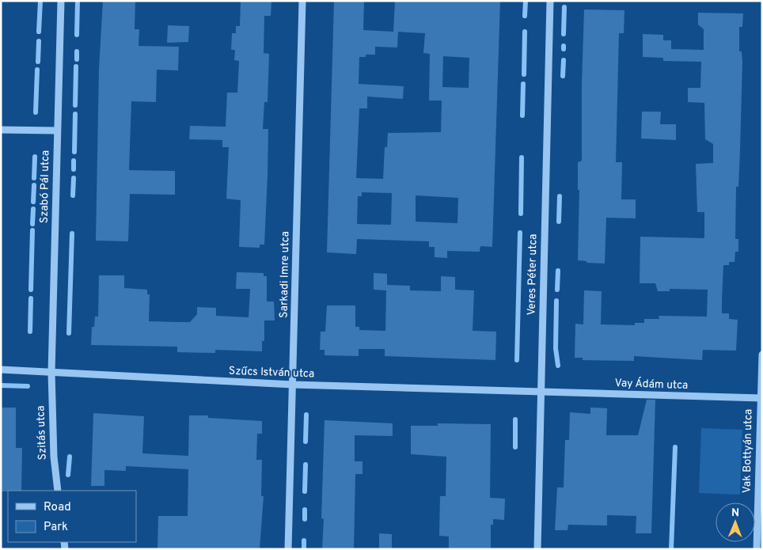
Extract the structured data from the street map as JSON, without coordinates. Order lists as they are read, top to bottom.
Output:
{
  "streets": {
    "street": [
      "Szabó Pál utca",
      "Sarkadi Imre utca",
      "Veres Péter utca",
      "Szűcs István utca",
      "Vay Ádám utca",
      "Szitás utca",
      "Vak Bottyán utca"
    ]
  },
  "crossings": [
    ["Szabó Pál utca", "Szűcs István utca"],
    ["Szabó Pál utca", "Szitás utca"],
    ["Sarkadi Imre utca", "Szűcs István utca"],
    ["Veres Péter utca", "Szűcs István utca"],
    ["Veres Péter utca", "Vay Ádám utca"],
    ["Szűcs István utca", "Vay Ádám utca"],
    ["Szűcs István utca", "Szitás utca"],
    ["Vay Ádám utca", "Vak Bottyán utca"]
  ],
  "legend": ["Road", "Park"],
  "north": "top"
}
